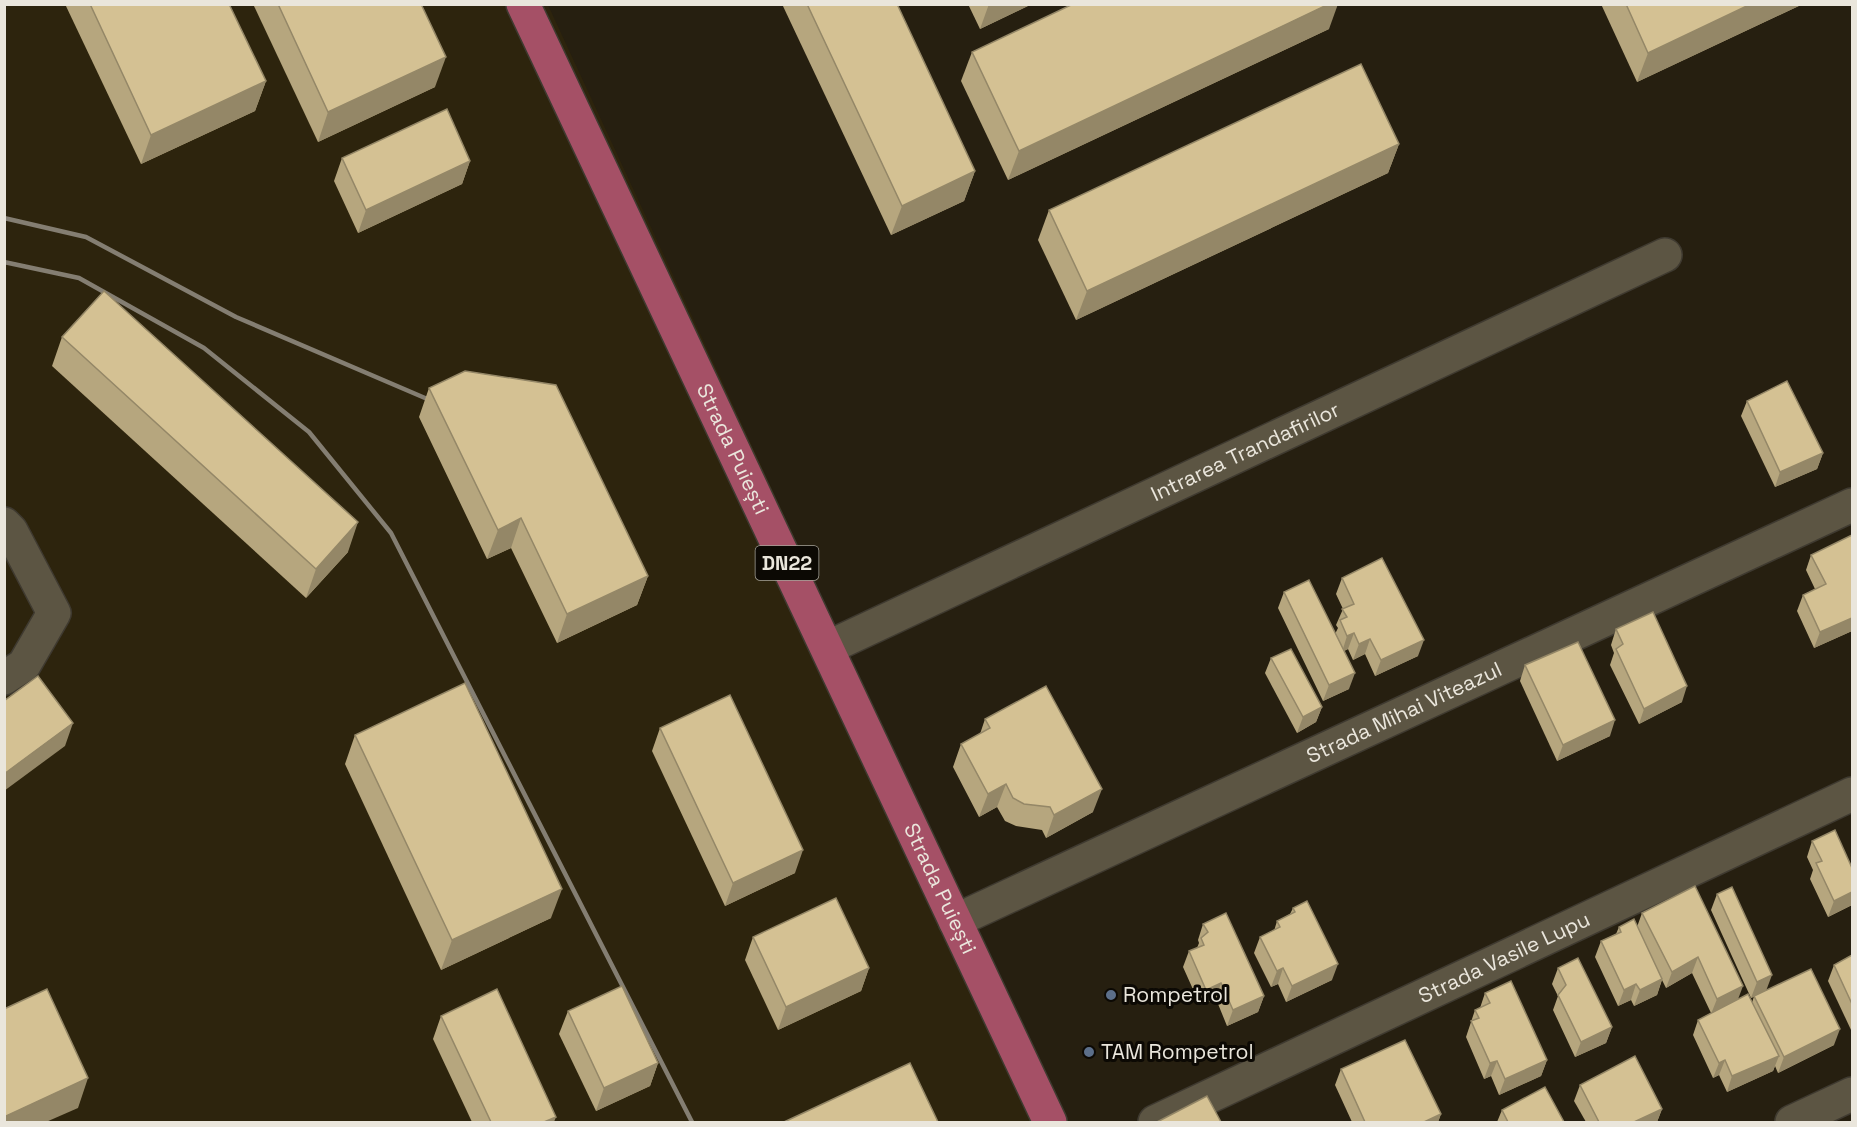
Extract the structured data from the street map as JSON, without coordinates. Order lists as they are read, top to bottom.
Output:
{
  "streets": {
    "main road": ["Strada Puiești", "DN22"],
    "street": ["Intrarea Trandafirilor", "Strada Mihai Viteazul", "Strada Vasile Lupu"]
  },
  "crossings": [
    ["Strada Puiești", "Intrarea Trandafirilor"],
    ["Strada Puiești", "Strada Mihai Viteazul"]
  ],
  "places": ["Rompetrol", "TAM Rompetrol"]
}
